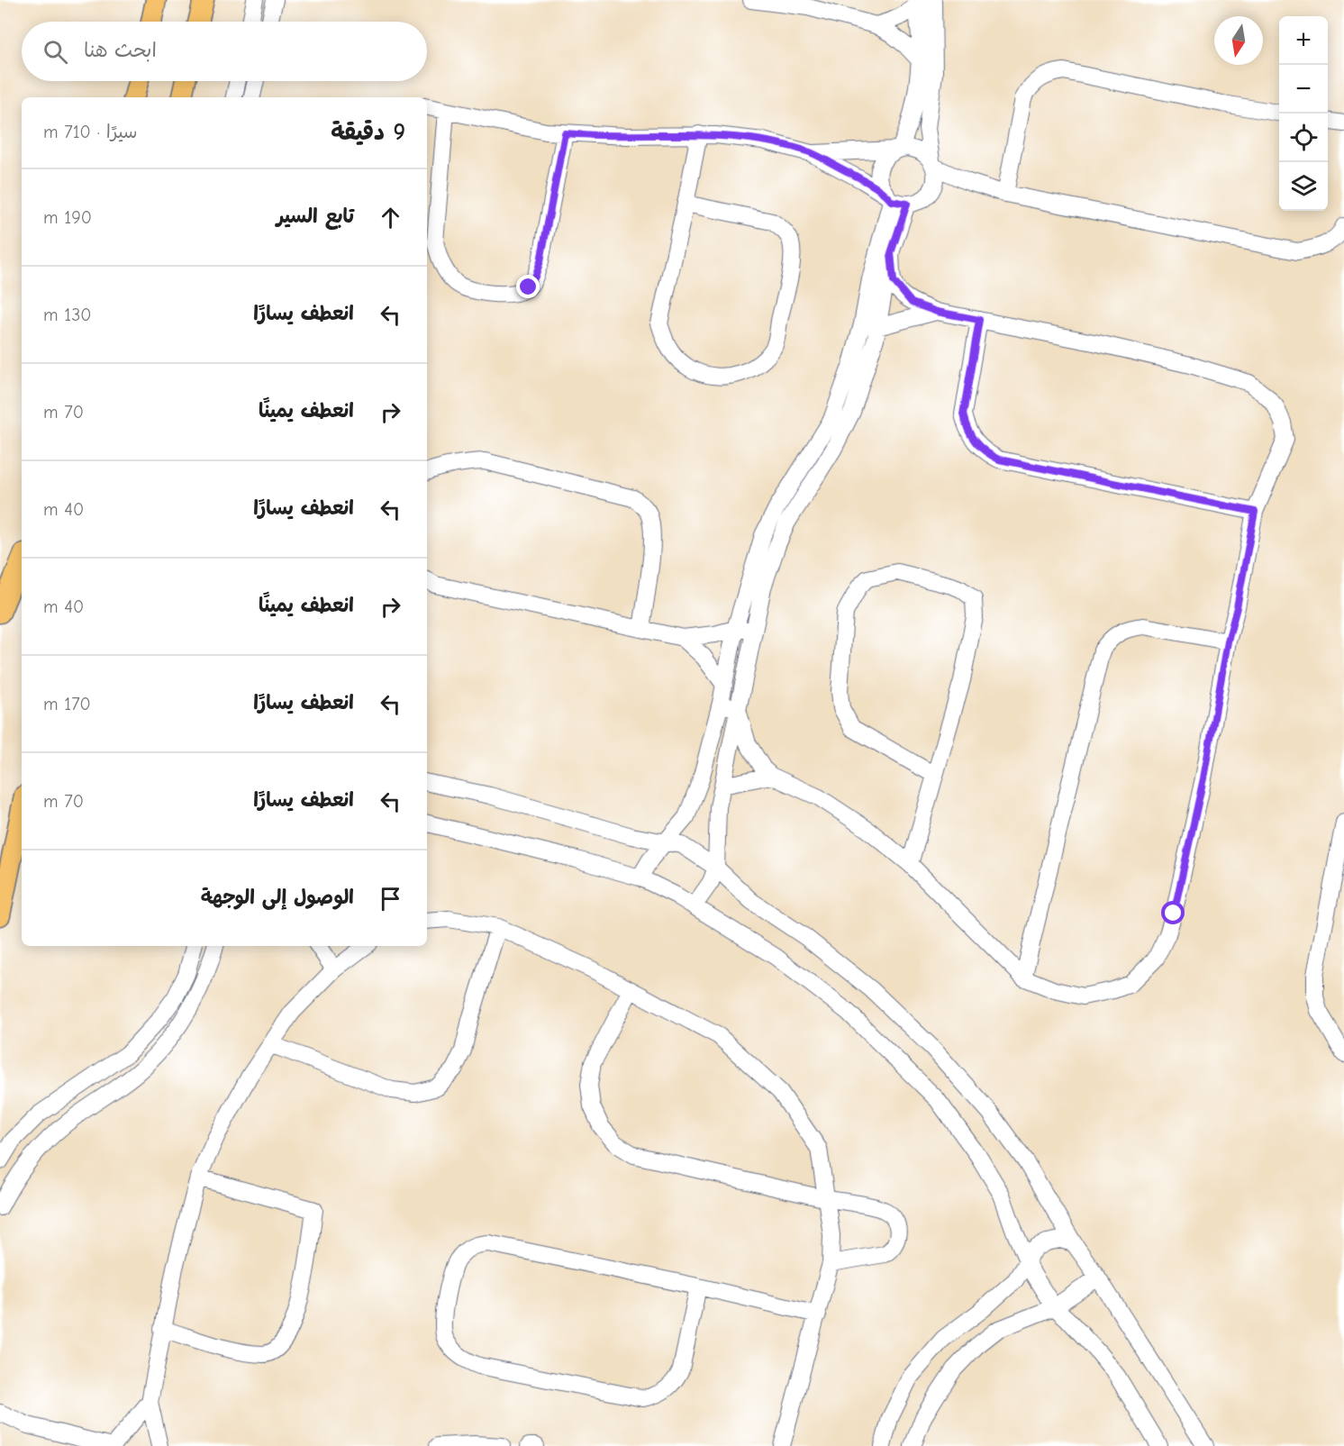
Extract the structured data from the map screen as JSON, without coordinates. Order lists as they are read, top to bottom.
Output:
{
  "north": "bottom",
  "page": {
    "map_buttons": ["+", "−"],
    "search": "ابحث هنا",
    "heading": ["9 دقيقة", "سيرًا · 710 m"],
    "list": [
      ["تابع السير", "190 m"],
      ["انعطف يسارًا", "130 m"],
      ["انعطف يمينًا", "70 m"],
      ["انعطف يسارًا", "40 m"],
      ["انعطف يمينًا", "40 m"],
      ["انعطف يسارًا", "170 m"],
      ["انعطف يسارًا", "70 m"],
      "الوصول إلى الوجهة"
    ]
  }
}
